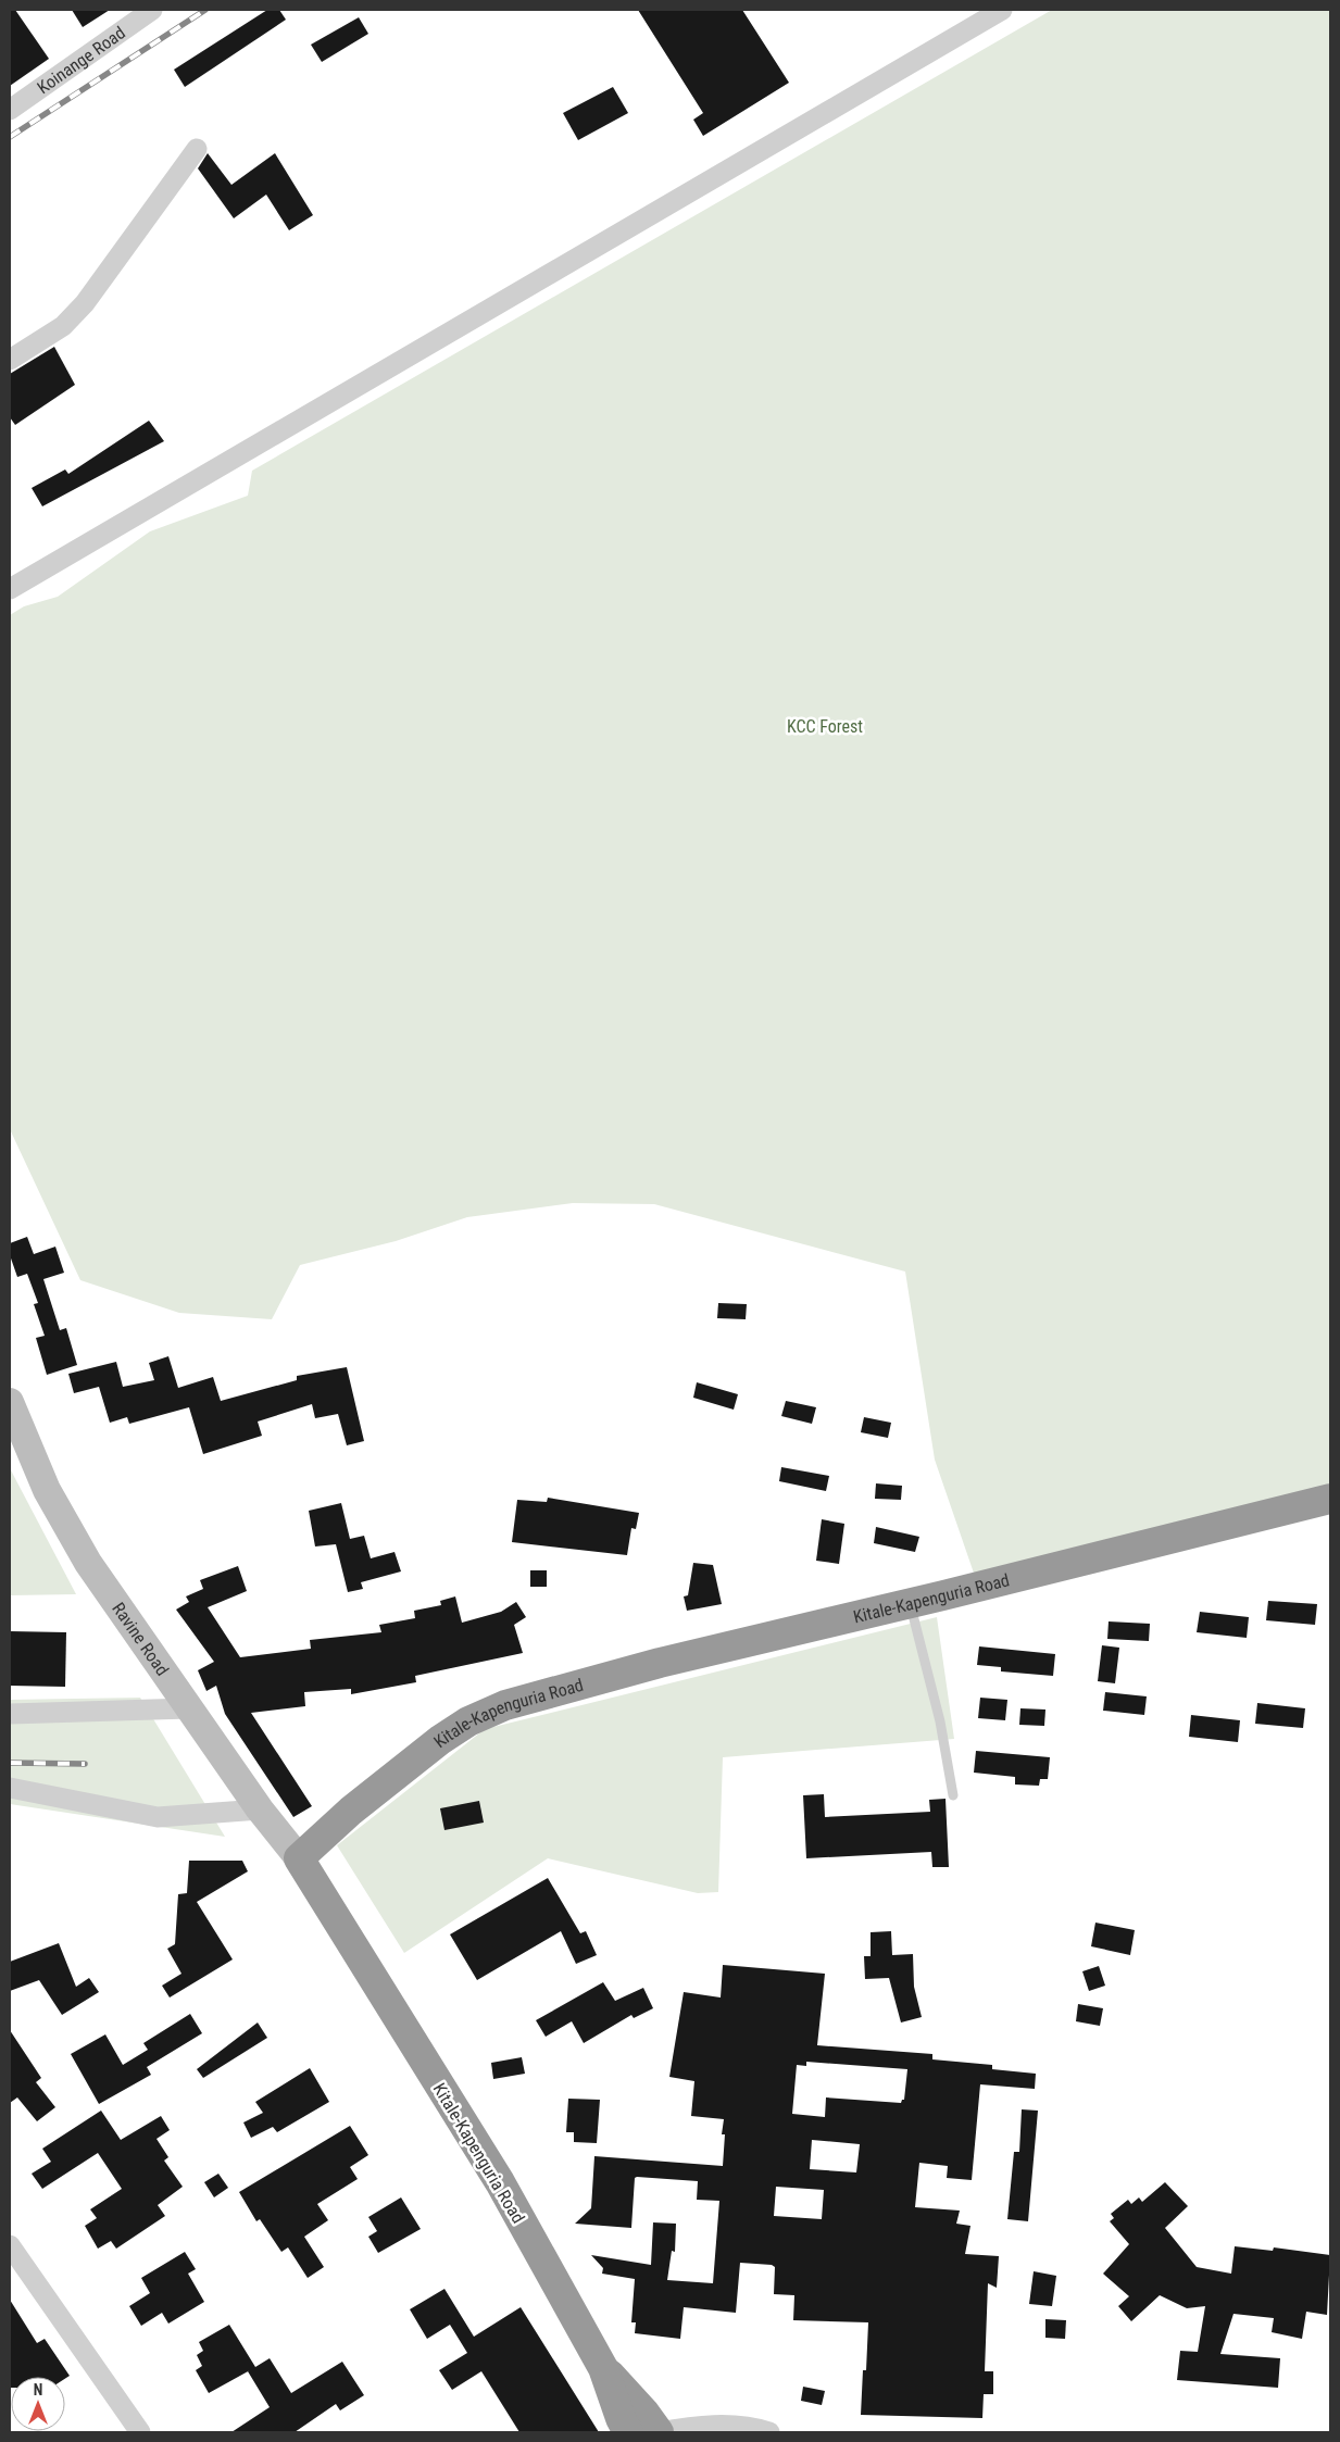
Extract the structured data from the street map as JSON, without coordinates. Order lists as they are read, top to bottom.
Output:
{
  "streets": {
    "highway": ["Kitale-Kapenguria Road"],
    "street": ["Koinange Road", "Ravine Road"]
  },
  "crossings": [
    ["Kitale-Kapenguria Road", "Ravine Road"]
  ],
  "parks": ["KCC Forest"],
  "north": "top"
}
